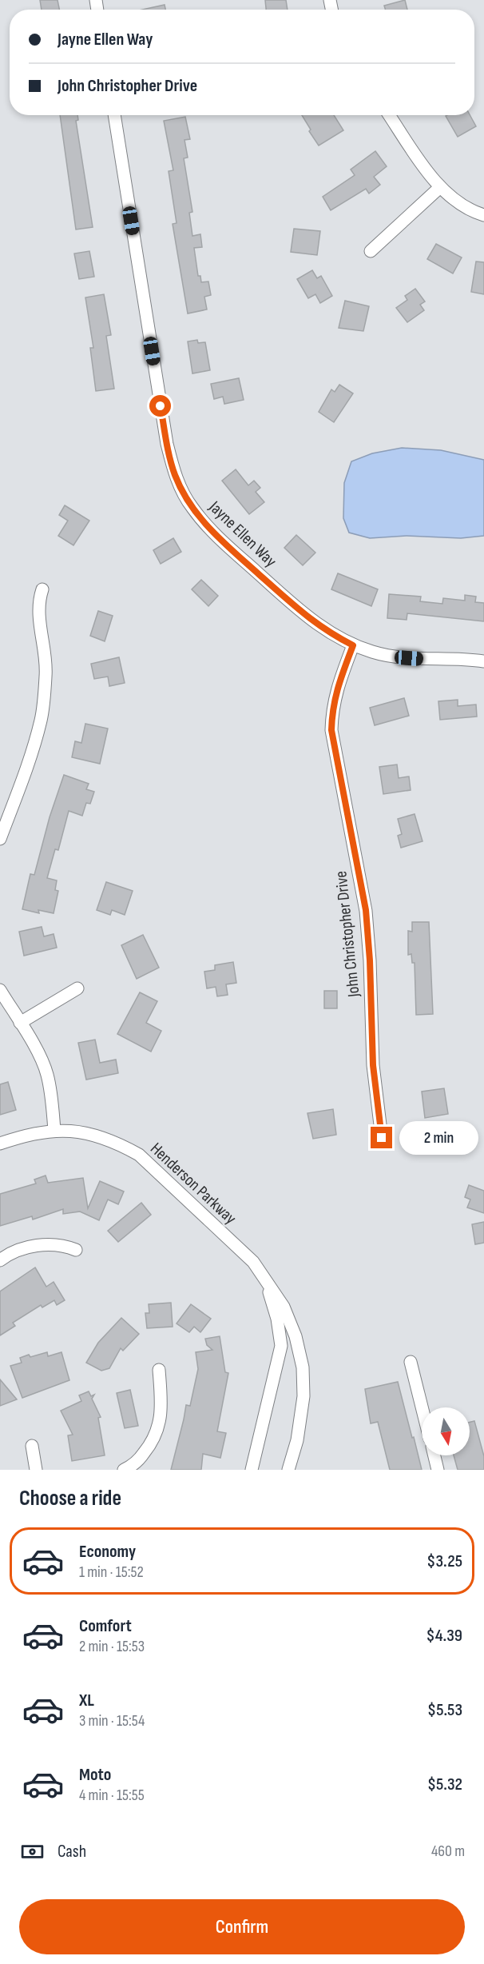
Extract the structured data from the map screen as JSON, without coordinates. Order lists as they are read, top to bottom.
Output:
{
  "streets": {
    "street": ["Jayne Ellen Way", "John Christopher Drive", "Henderson Parkway"]
  },
  "crossings": [
    ["Jayne Ellen Way", "John Christopher Drive"]
  ],
  "north": "bottom",
  "page": {
    "banner": ["Jayne Ellen Way", "John Christopher Drive"],
    "bubble": "2 min",
    "heading": "Choose a ride",
    "list": [
      {
        "name": "Economy",
        "note": "1 min · 15:52",
        "value": "$3.25"
      },
      {
        "name": "Comfort",
        "note": "2 min · 15:53",
        "value": "$4.39"
      },
      {
        "name": "XL",
        "note": "3 min · 15:54",
        "value": "$5.53"
      },
      {
        "name": "Moto",
        "note": "4 min · 15:55",
        "value": "$5.32"
      }
    ],
    "pay": ["Cash", "460 m"],
    "buttons": "Confirm"
  }
}
